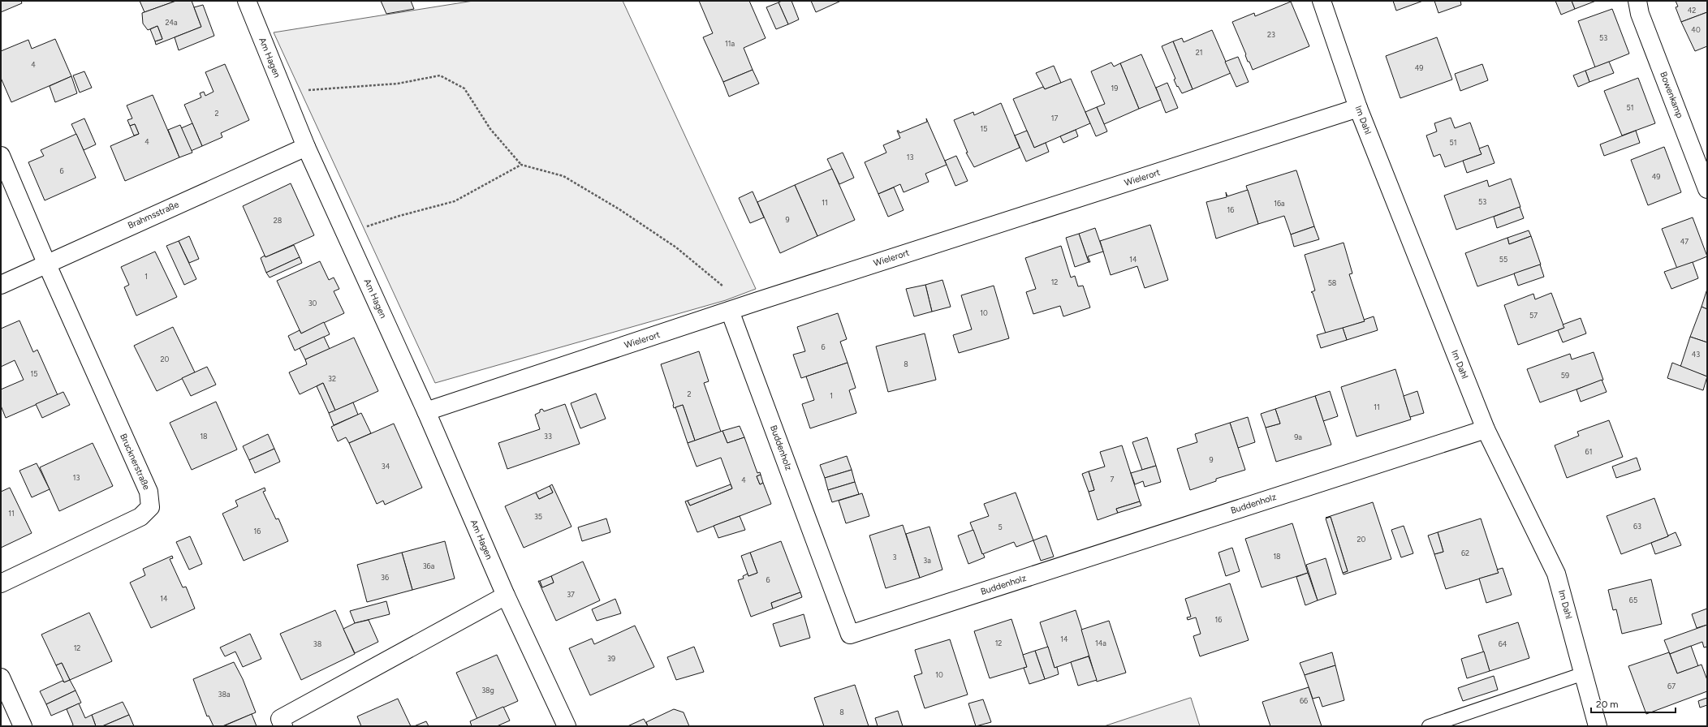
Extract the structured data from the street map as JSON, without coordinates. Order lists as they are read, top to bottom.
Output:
{
  "streets": {
    "street": [
      "Am Hagen",
      "Bowenkamp",
      "Im Dahl",
      "Wielerort",
      "Brahmsstraße",
      "Buddenholz",
      "Brucknerstraße"
    ]
  },
  "crossings": [
    ["Am Hagen", "Wielerort"],
    ["Am Hagen", "Brahmsstraße"],
    ["Im Dahl", "Wielerort"],
    ["Im Dahl", "Buddenholz"],
    ["Wielerort", "Buddenholz"],
    ["Brahmsstraße", "Brucknerstraße"]
  ],
  "house_numbers": [
    "42",
    "24a",
    "40",
    "23",
    "53",
    "11a",
    "21",
    "4",
    "49",
    "19",
    "51",
    "2",
    "17",
    "15",
    "4",
    "51",
    "13",
    "6",
    "49",
    "53",
    "11",
    "16a",
    "16",
    "9",
    "28",
    "47",
    "14",
    "55",
    "1",
    "12",
    "58",
    "30",
    "10",
    "57",
    "6",
    "43",
    "20",
    "8",
    "15",
    "59",
    "32",
    "2",
    "1",
    "11",
    "18",
    "33",
    "9a",
    "61",
    "9",
    "34",
    "13",
    "7",
    "4",
    "11",
    "35",
    "63",
    "5",
    "16",
    "20",
    "62",
    "18",
    "3",
    "3a",
    "36a",
    "36",
    "6",
    "37",
    "14",
    "65",
    "16",
    "14",
    "12",
    "14a",
    "38",
    "64",
    "12",
    "39",
    "10",
    "67",
    "38g",
    "38a",
    "66",
    "8"
  ],
  "scale_bar": "20 m"
}
